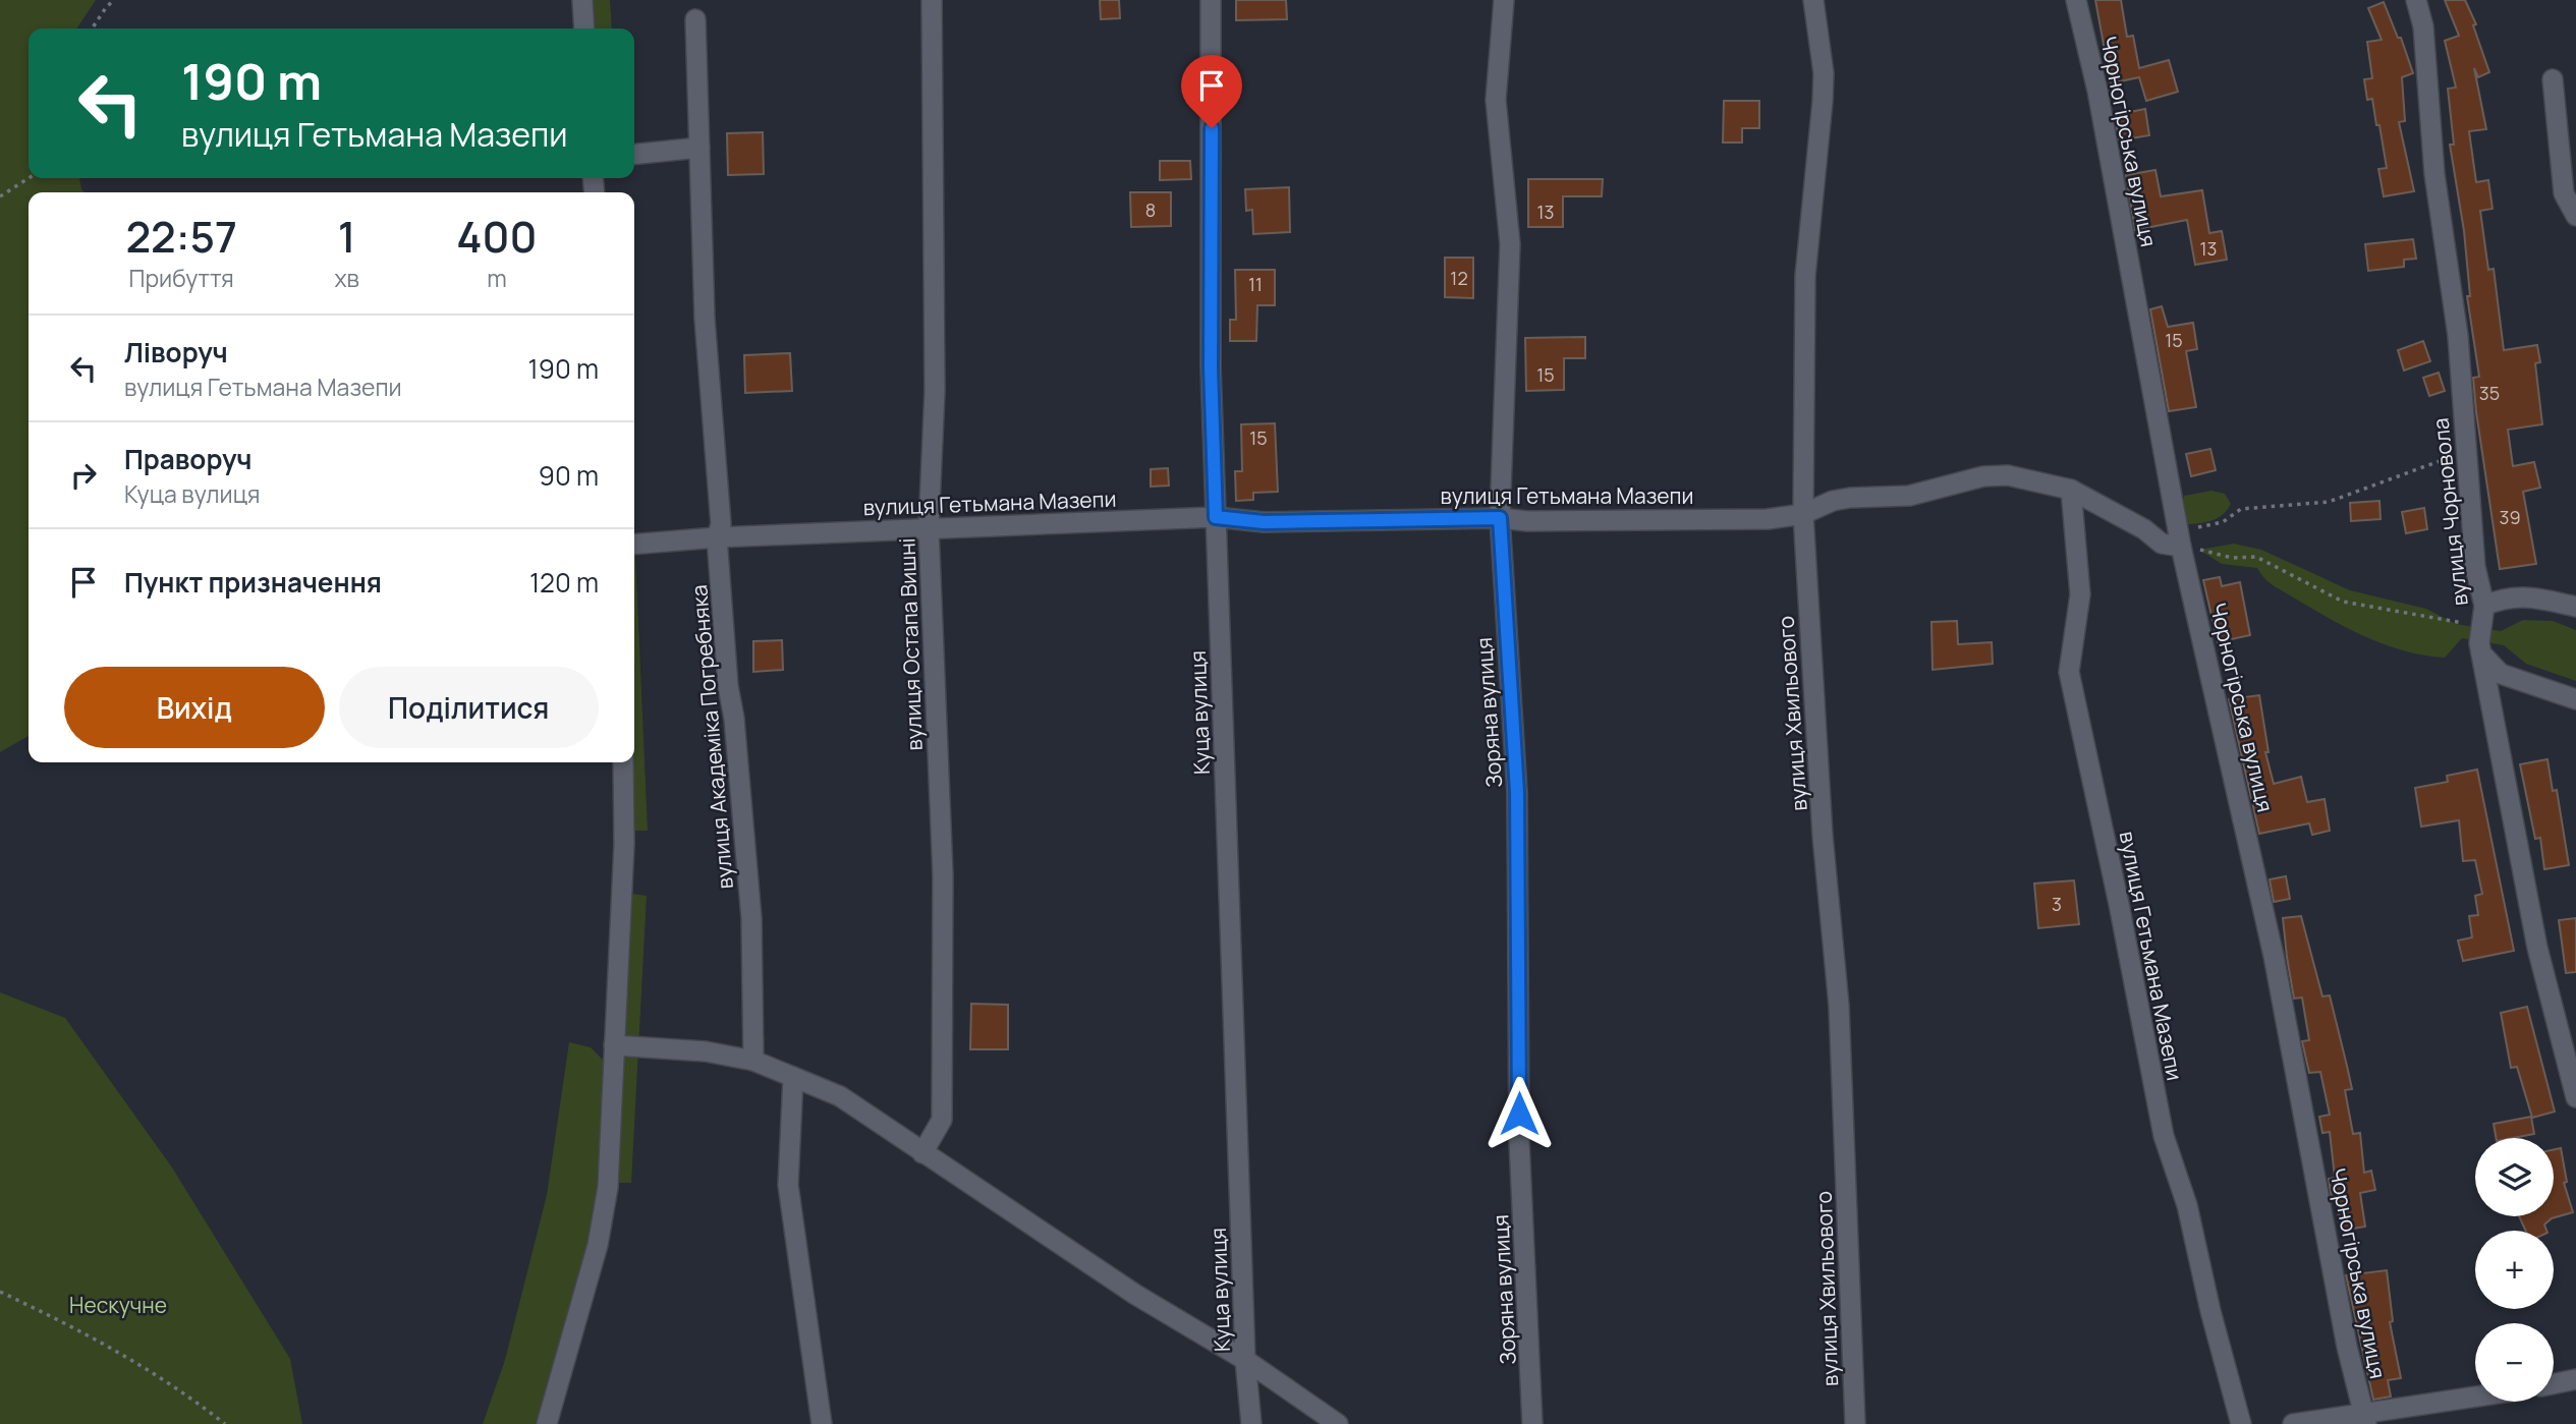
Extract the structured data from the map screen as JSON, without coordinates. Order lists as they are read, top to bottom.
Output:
{
  "streets": {
    "street": [
      "Чорногірська вулиця",
      "вулиця Гетьмана Мазепи",
      "вулиця Чорновола",
      "вулиця Остапа Вишні",
      "Куца вулиця",
      "Зоряна вулиця",
      "вулиця Хвильового",
      "вулиця Академіка Погребняка"
    ]
  },
  "crossings": [
    ["Чорногірська вулиця", "вулиця Гетьмана Мазепи"],
    ["вулиця Гетьмана Мазепи", "вулиця Остапа Вишні"],
    ["вулиця Гетьмана Мазепи", "Куца вулиця"],
    ["вулиця Гетьмана Мазепи", "Зоряна вулиця"],
    ["вулиця Гетьмана Мазепи", "вулиця Хвильового"],
    ["вулиця Гетьмана Мазепи", "вулиця Академіка Погребняка"]
  ],
  "parks": ["Нескучне"],
  "house_numbers": [
    "8",
    "13",
    "13",
    "12",
    "11",
    "15",
    "15",
    "35",
    "15",
    "39",
    "3"
  ],
  "page": {
    "turn": ["190 m", "вулиця Гетьмана Мазепи"],
    "eta": [
      "22:57",
      "Прибуття",
      "1",
      "хв",
      "400",
      "m"
    ],
    "list": [
      {
        "name": "Ліворуч",
        "note": "вулиця Гетьмана Мазепи",
        "value": "190 m"
      },
      {
        "name": "Праворуч",
        "note": "Куца вулиця",
        "value": "90 m"
      },
      {
        "name": "Пункт призначення",
        "value": "120 m"
      }
    ],
    "buttons": ["Вихід", "Поділитися"],
    "map_buttons": ["+", "−"]
  }
}
